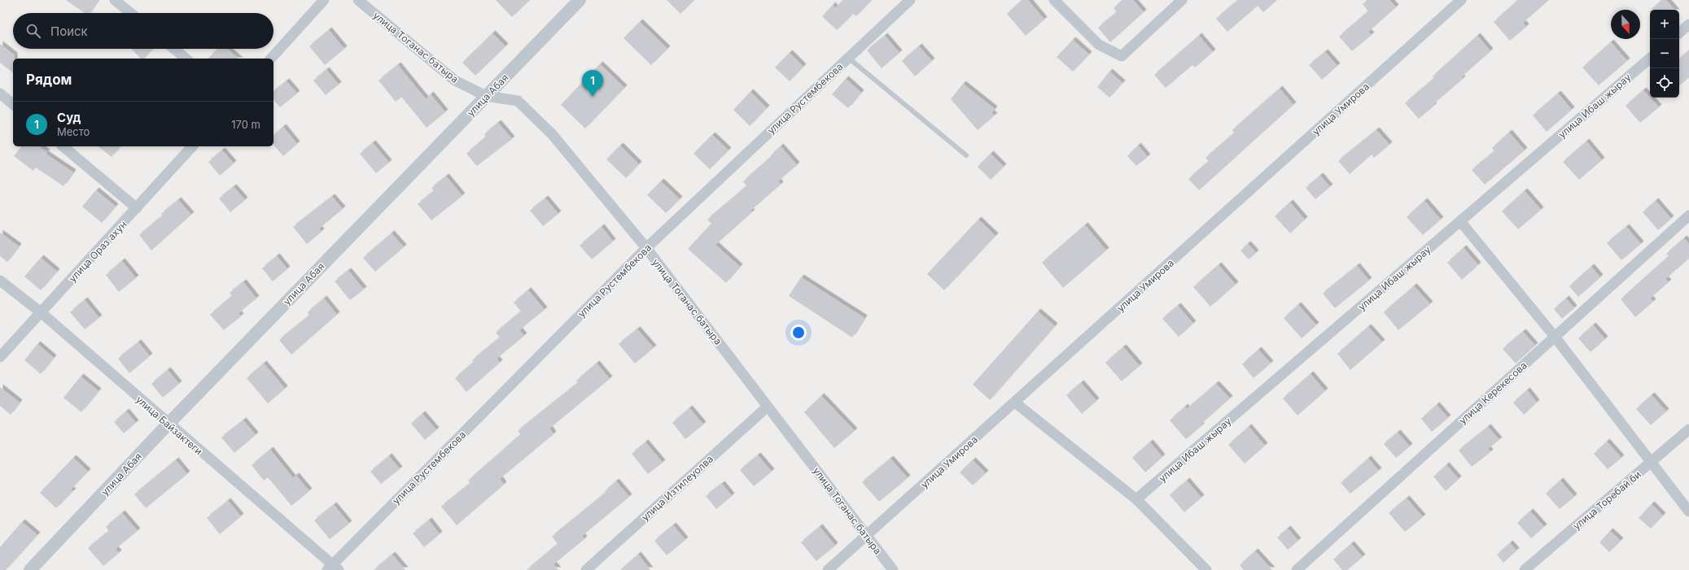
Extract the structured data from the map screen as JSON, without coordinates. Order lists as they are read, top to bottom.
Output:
{
  "streets": {
    "street": [
      "улица Тоганас батыра",
      "улица Абая",
      "улица Рустембекова",
      "улица Ибаш жырау",
      "улица Умирова",
      "улица Ораз ахун",
      "улица Керекесова",
      "улица Байзактеги",
      "улица Изтилеуолва",
      "улица Торебай би"
    ]
  },
  "crossings": [
    ["улица Тоганас батыра", "улица Абая"],
    ["улица Тоганас батыра", "улица Рустембекова"],
    ["улица Тоганас батыра", "улица Умирова"],
    ["улица Тоганас батыра", "улица Изтилеуолва"],
    ["улица Абая", "улица Байзактеги"],
    ["улица Рустембекова", "улица Байзактеги"],
    ["улица Ораз ахун", "улица Байзактеги"]
  ],
  "north": "bottom",
  "page": {
    "map_buttons": ["+", "−"],
    "search": "Поиск",
    "heading": "Рядом",
    "pins": "1",
    "list": [
      {
        "mark": "1",
        "name": "Суд",
        "note": "Место",
        "value": "170 m"
      }
    ]
  }
}
